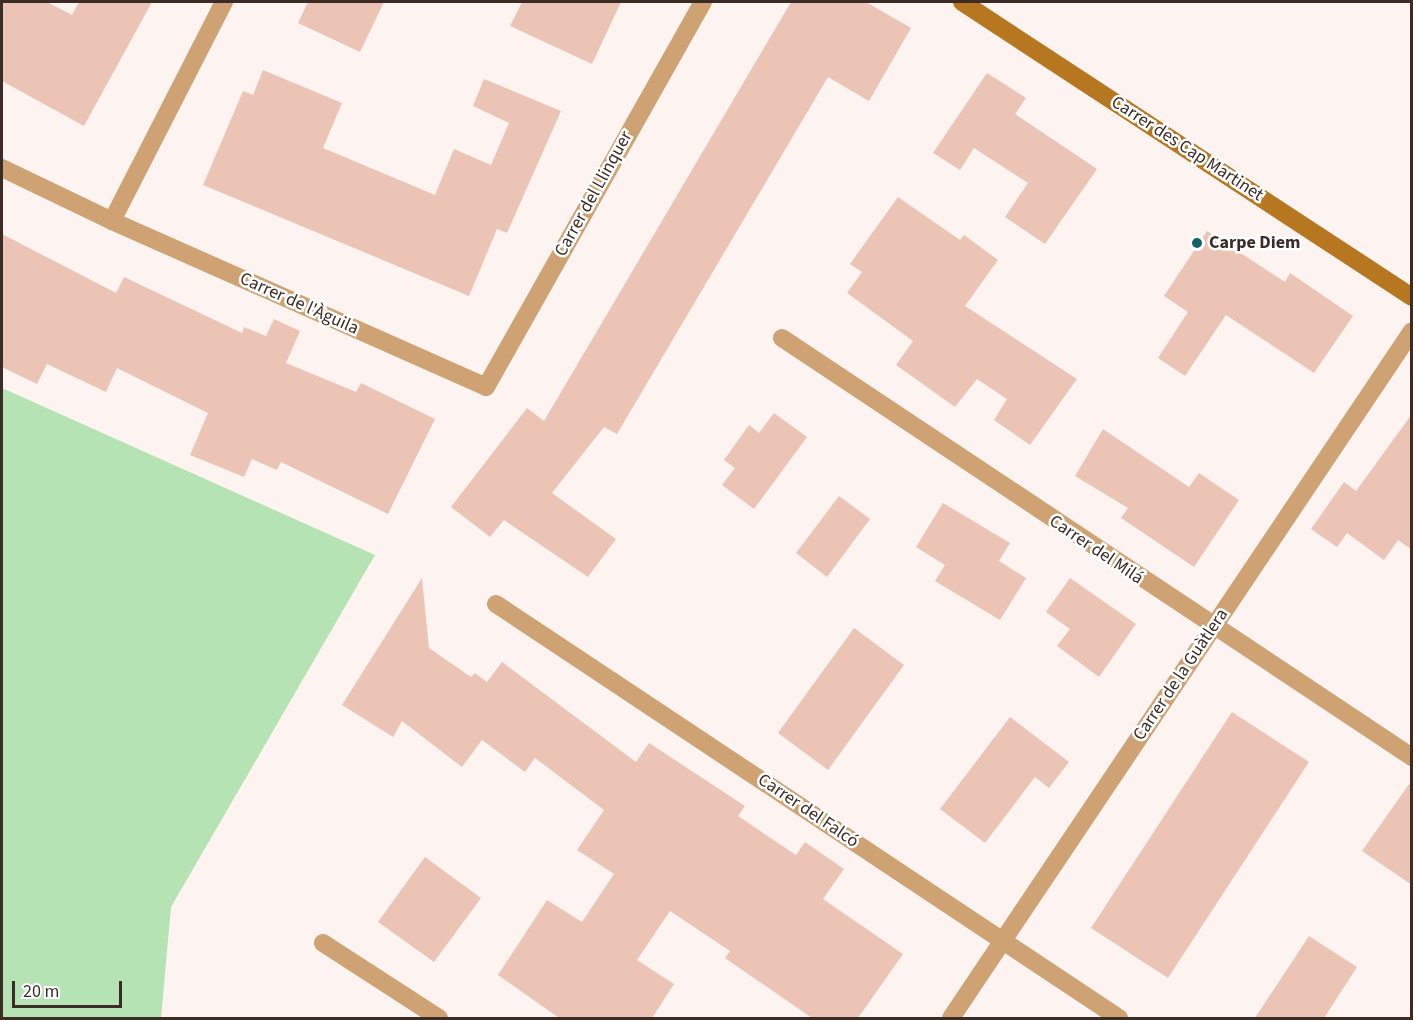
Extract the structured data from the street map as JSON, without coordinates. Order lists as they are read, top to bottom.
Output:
{
  "streets": {
    "street": [
      "Carrer des Cap Martinet",
      "Carrer del Llinquer",
      "Carrer de l'Àguila",
      "Carrer del Milá",
      "Carrer de la Guàtlera",
      "Carrer del Falcó"
    ]
  },
  "crossings": [
    ["Carrer del Llinquer", "Carrer de l'Àguila"],
    ["Carrer del Milá", "Carrer de la Guàtlera"],
    ["Carrer de la Guàtlera", "Carrer del Falcó"]
  ],
  "places": ["Carpe Diem"],
  "scale_bar": "20 m"
}
